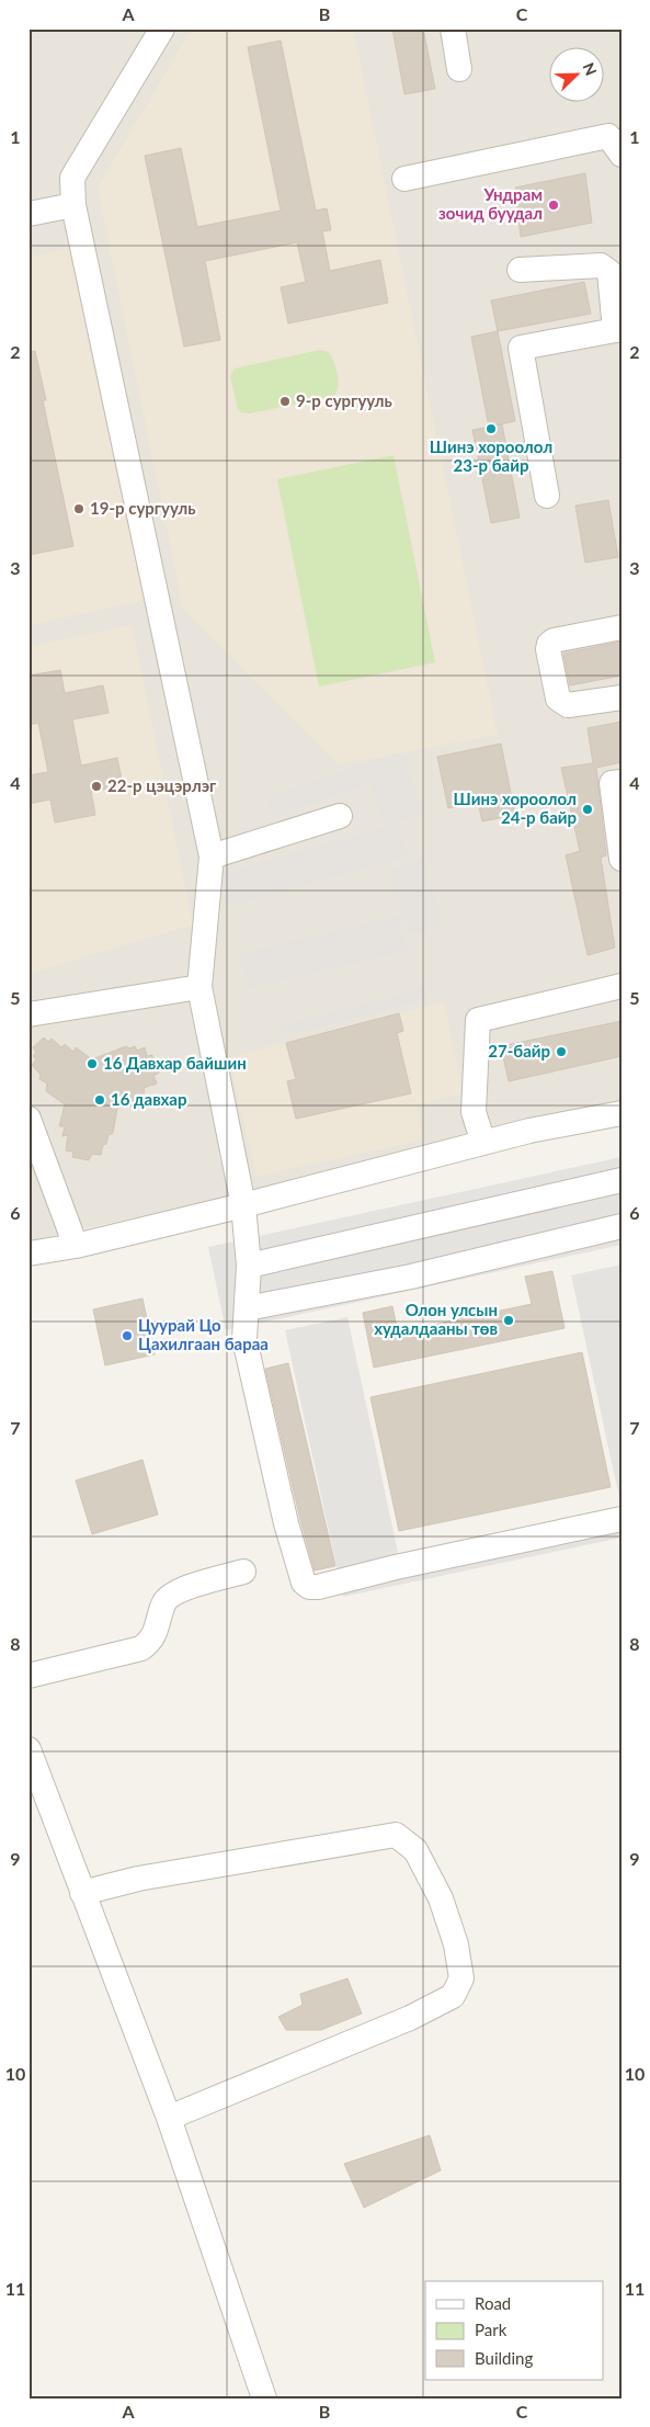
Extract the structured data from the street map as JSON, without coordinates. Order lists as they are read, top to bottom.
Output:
{
  "places": [
    "Ундрам зочид буудал",
    "9-р сургууль",
    "Шинэ хороолол 23-р байр",
    "19-р сургууль",
    "22-р цэцэрлэг",
    "Шинэ хороолол 24-р байр",
    "27-байр",
    "16 Давхар байшин",
    "16 давхар",
    "Олон улсын худалдааны төв",
    "Цуурай Цо Цахилгаан бараа"
  ],
  "legend": ["Road", "Park", "Building"],
  "north": "top right",
  "grid": {
    "columns": ["A", "B", "C"],
    "rows": [
      "1",
      "2",
      "3",
      "4",
      "5",
      "6",
      "7",
      "8",
      "9",
      "10",
      "11"
    ]
  }
}
